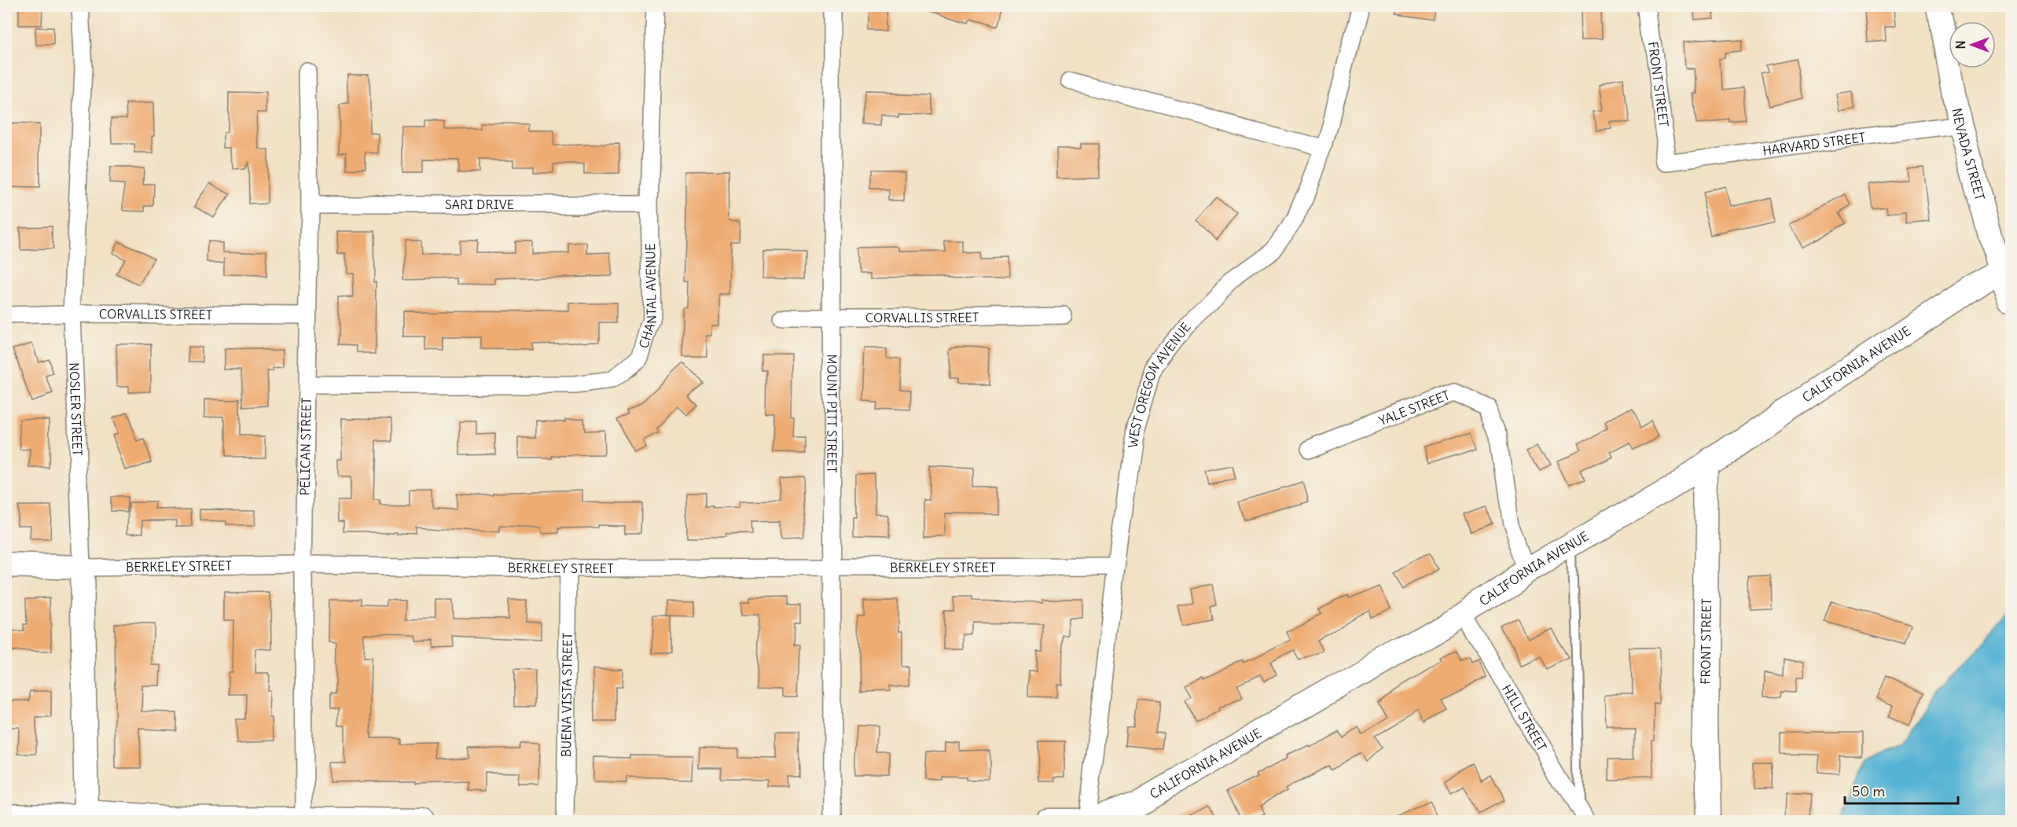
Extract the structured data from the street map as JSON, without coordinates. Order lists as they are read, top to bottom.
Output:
{
  "streets": {
    "street": [
      "FRONT STREET",
      "HARVARD STREET",
      "NEVADA STREET",
      "SARI DRIVE",
      "CHANTAL AVENUE",
      "CORVALLIS STREET",
      "CALIFORNIA AVENUE",
      "WEST OREGON AVENUE",
      "YALE STREET",
      "NOSLER STREET",
      "MOUNT PITT STREET",
      "PELICAN STREET",
      "BERKELEY STREET",
      "BUENA VISTA STREET",
      "HILL STREET"
    ]
  },
  "crossings": [
    ["FRONT STREET", "HARVARD STREET"],
    ["FRONT STREET", "CALIFORNIA AVENUE"],
    ["HARVARD STREET", "NEVADA STREET"],
    ["NEVADA STREET", "CALIFORNIA AVENUE"],
    ["SARI DRIVE", "CHANTAL AVENUE"],
    ["SARI DRIVE", "PELICAN STREET"],
    ["CHANTAL AVENUE", "PELICAN STREET"],
    ["CORVALLIS STREET", "NOSLER STREET"],
    ["CORVALLIS STREET", "MOUNT PITT STREET"],
    ["CORVALLIS STREET", "PELICAN STREET"],
    ["CALIFORNIA AVENUE", "WEST OREGON AVENUE"],
    ["CALIFORNIA AVENUE", "YALE STREET"],
    ["CALIFORNIA AVENUE", "HILL STREET"],
    ["WEST OREGON AVENUE", "BERKELEY STREET"],
    ["NOSLER STREET", "BERKELEY STREET"],
    ["MOUNT PITT STREET", "BERKELEY STREET"],
    ["PELICAN STREET", "BERKELEY STREET"],
    ["BERKELEY STREET", "BUENA VISTA STREET"]
  ],
  "scale_bar": "50 m",
  "north": "left"
}
